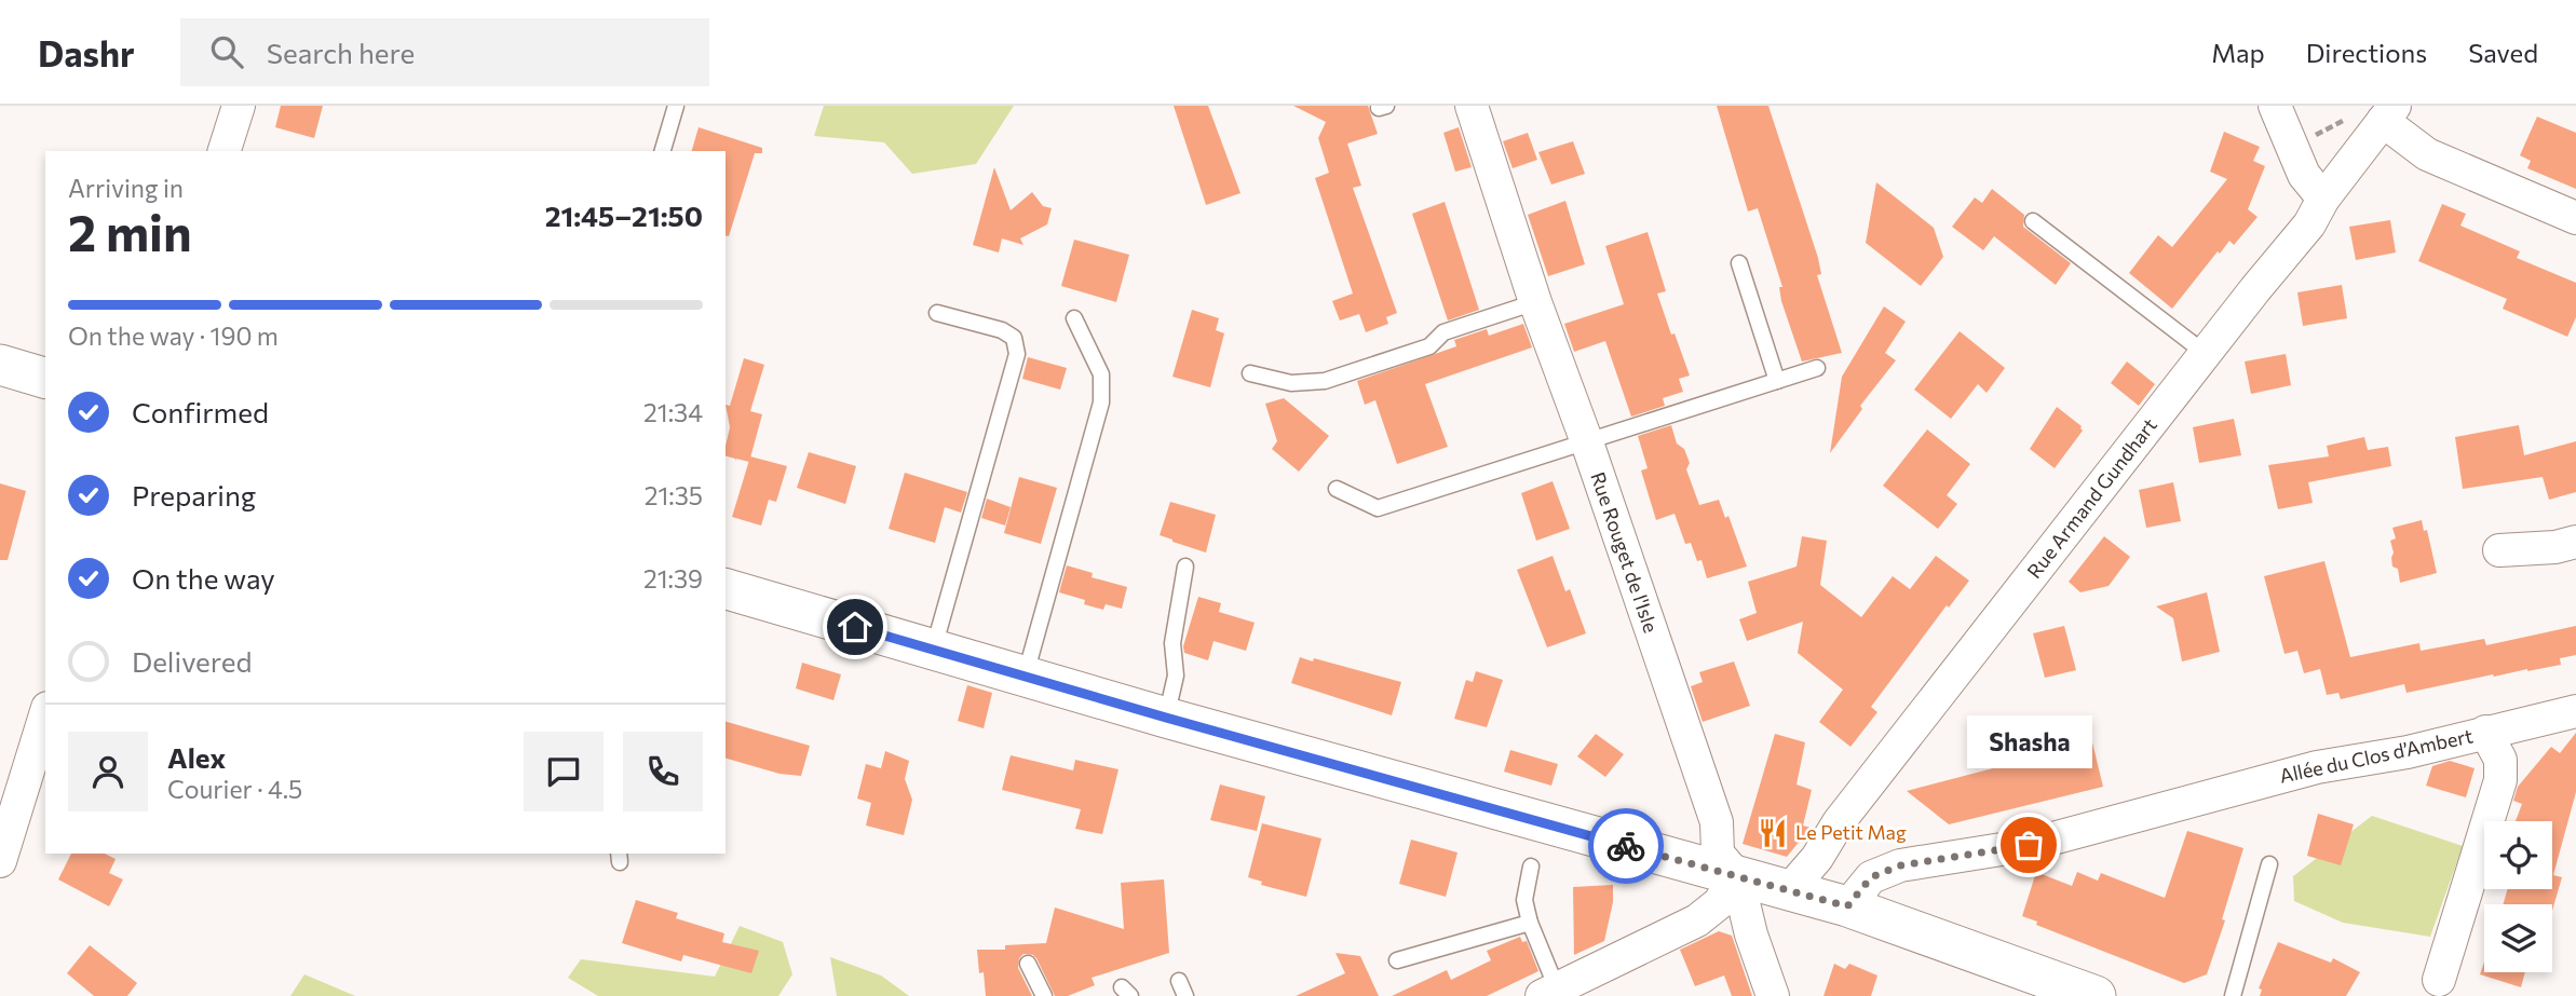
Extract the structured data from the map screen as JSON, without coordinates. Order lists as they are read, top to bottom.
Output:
{
  "streets": {
    "street": ["Rue Armand Gundhart", "Rue Rouget de l'Isle", "Allée du Clos d’Ambert"]
  },
  "places": {
    "restaurant": ["Le Petit Mag"],
    "other": ["Shasha"]
  },
  "page": {
    "header": "Dashr",
    "search": "Search here",
    "nav": ["Map", "Directions", "Saved"],
    "heading": ["2 min", "Arriving in", "21:45–21:50"],
    "panel": ["Alex", "Courier · 4.5"],
    "bar": "On the way · 190 m",
    "list": [
      ["Confirmed", "21:34"],
      ["Preparing", "21:35"],
      ["On the way", "21:39"],
      "Delivered"
    ],
    "bubble": "Shasha"
  }
}
